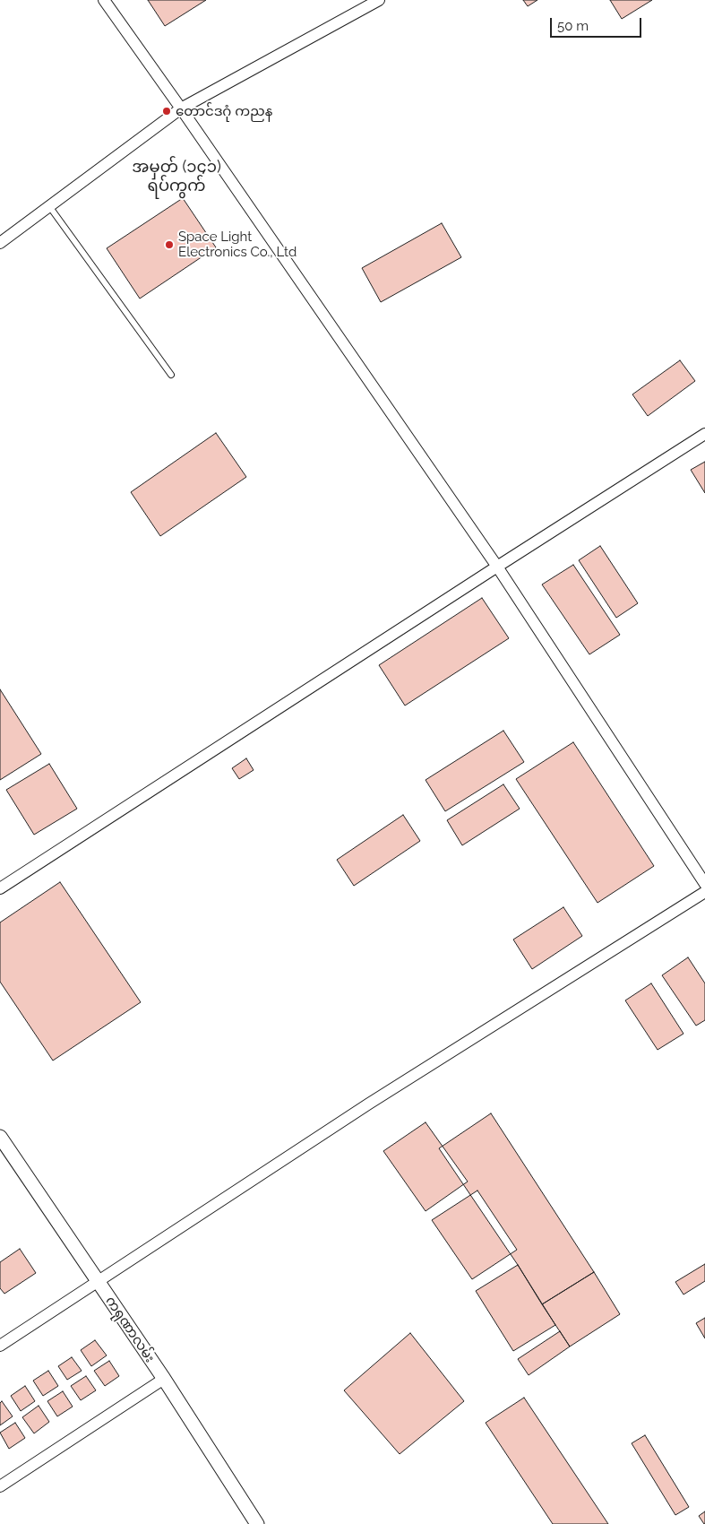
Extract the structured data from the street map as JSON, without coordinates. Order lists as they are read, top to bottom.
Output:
{
  "streets": {
    "street": ["ကရုဏာလမ်း"]
  },
  "districts": ["အမှတ် (၁၄၁) ရပ်ကွက်"],
  "places": ["တောင်ဒဂုံ ကညန", "Space Light Electronics Co., Ltd"],
  "scale_bar": "50 m"
}
